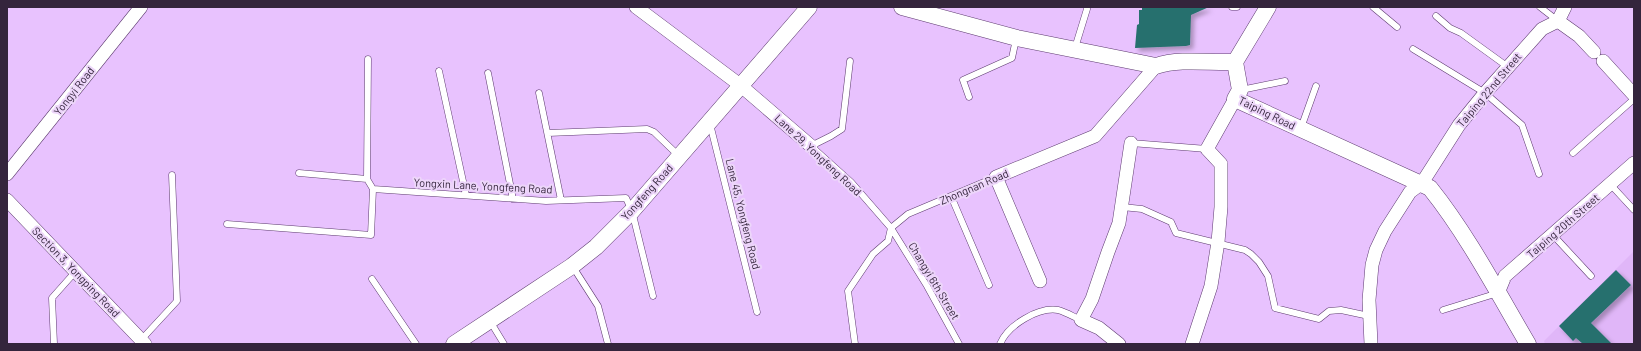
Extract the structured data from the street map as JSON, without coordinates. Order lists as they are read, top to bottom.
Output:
{
  "streets": {
    "street": [
      "Taiping 22nd Street",
      "Yongyi Road",
      "Taiping Road",
      "Lane 29, Yongfeng Road",
      "Zhongnan Road",
      "Yongfeng Road",
      "Taiping 20th Street",
      "Section 3, Yongping Road"
    ],
    "lane": ["Yongxin Lane, Yongfeng Road", "Lane 45, Yongfeng Road", "Changyi 6th Street"]
  },
  "crossings": [
    ["Taiping 22nd Street", "Taiping Road"],
    ["Taiping Road", "Taiping 20th Street"],
    ["Lane 29, Yongfeng Road", "Zhongnan Road"],
    ["Lane 29, Yongfeng Road", "Yongfeng Road"],
    ["Lane 29, Yongfeng Road", "Changyi 6th Street"],
    ["Yongxin Lane, Yongfeng Road", "Yongfeng Road"],
    ["Zhongnan Road", "Changyi 6th Street"],
    ["Yongfeng Road", "Lane 45, Yongfeng Road"]
  ]
}
